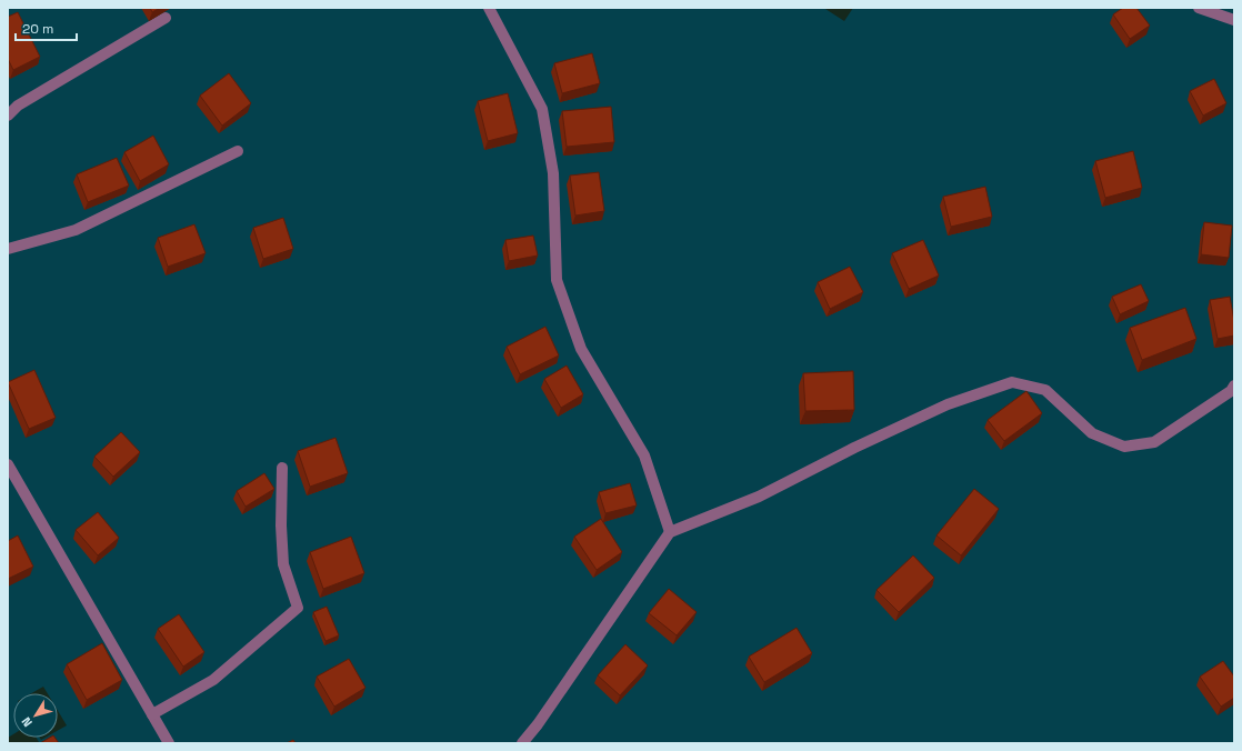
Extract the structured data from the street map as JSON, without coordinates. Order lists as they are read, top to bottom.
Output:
{
  "scale_bar": "20 m",
  "north": "bottom left"
}
